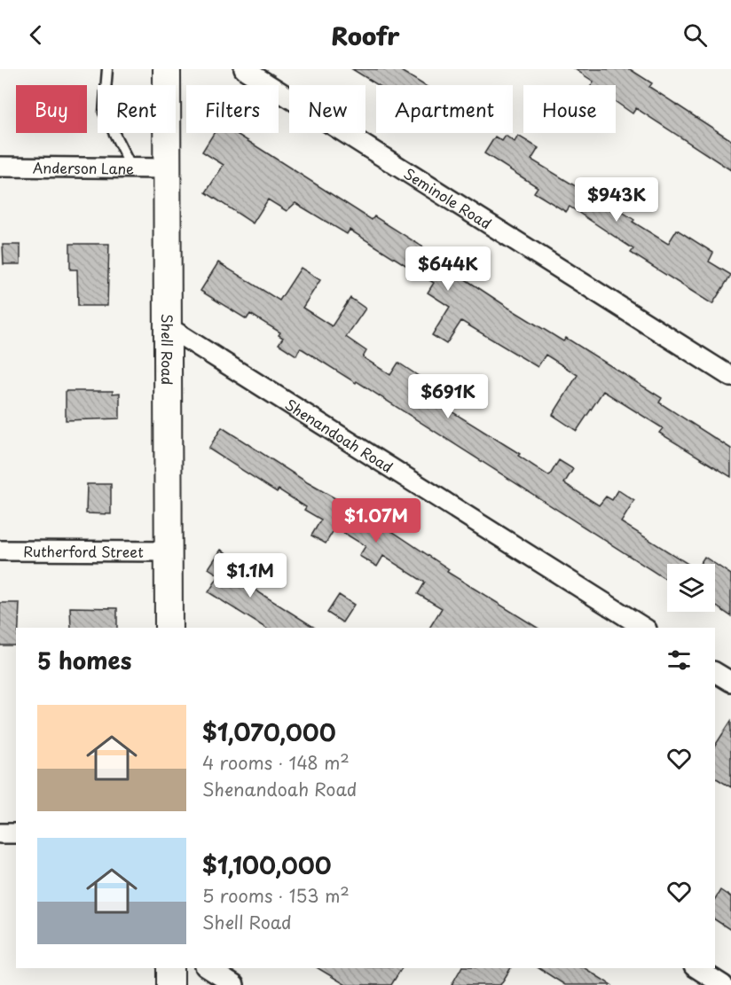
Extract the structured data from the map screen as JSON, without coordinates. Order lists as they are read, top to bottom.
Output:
{
  "streets": {
    "street": [
      "Anderson Lane",
      "Seminole Road",
      "Shell Road",
      "Shenandoah Road",
      "Rutherford Street"
    ]
  },
  "crossings": [
    ["Anderson Lane", "Shell Road"],
    ["Shell Road", "Shenandoah Road"],
    ["Shell Road", "Rutherford Street"]
  ],
  "page": {
    "header": "Roofr",
    "chip": [
      "Buy",
      "Rent",
      "Filters",
      "New",
      "Apartment",
      "House"
    ],
    "price": [
      "$943K",
      "$644K",
      "$691K",
      "$1.07M",
      "$1.1M"
    ],
    "heading": "5 homes",
    "list": [
      {
        "name": "$1,070,000",
        "note": "4 rooms · 148 m² · Shenandoah Road"
      },
      {
        "name": "$1,100,000",
        "note": "5 rooms · 153 m² · Shell Road"
      }
    ]
  }
}
